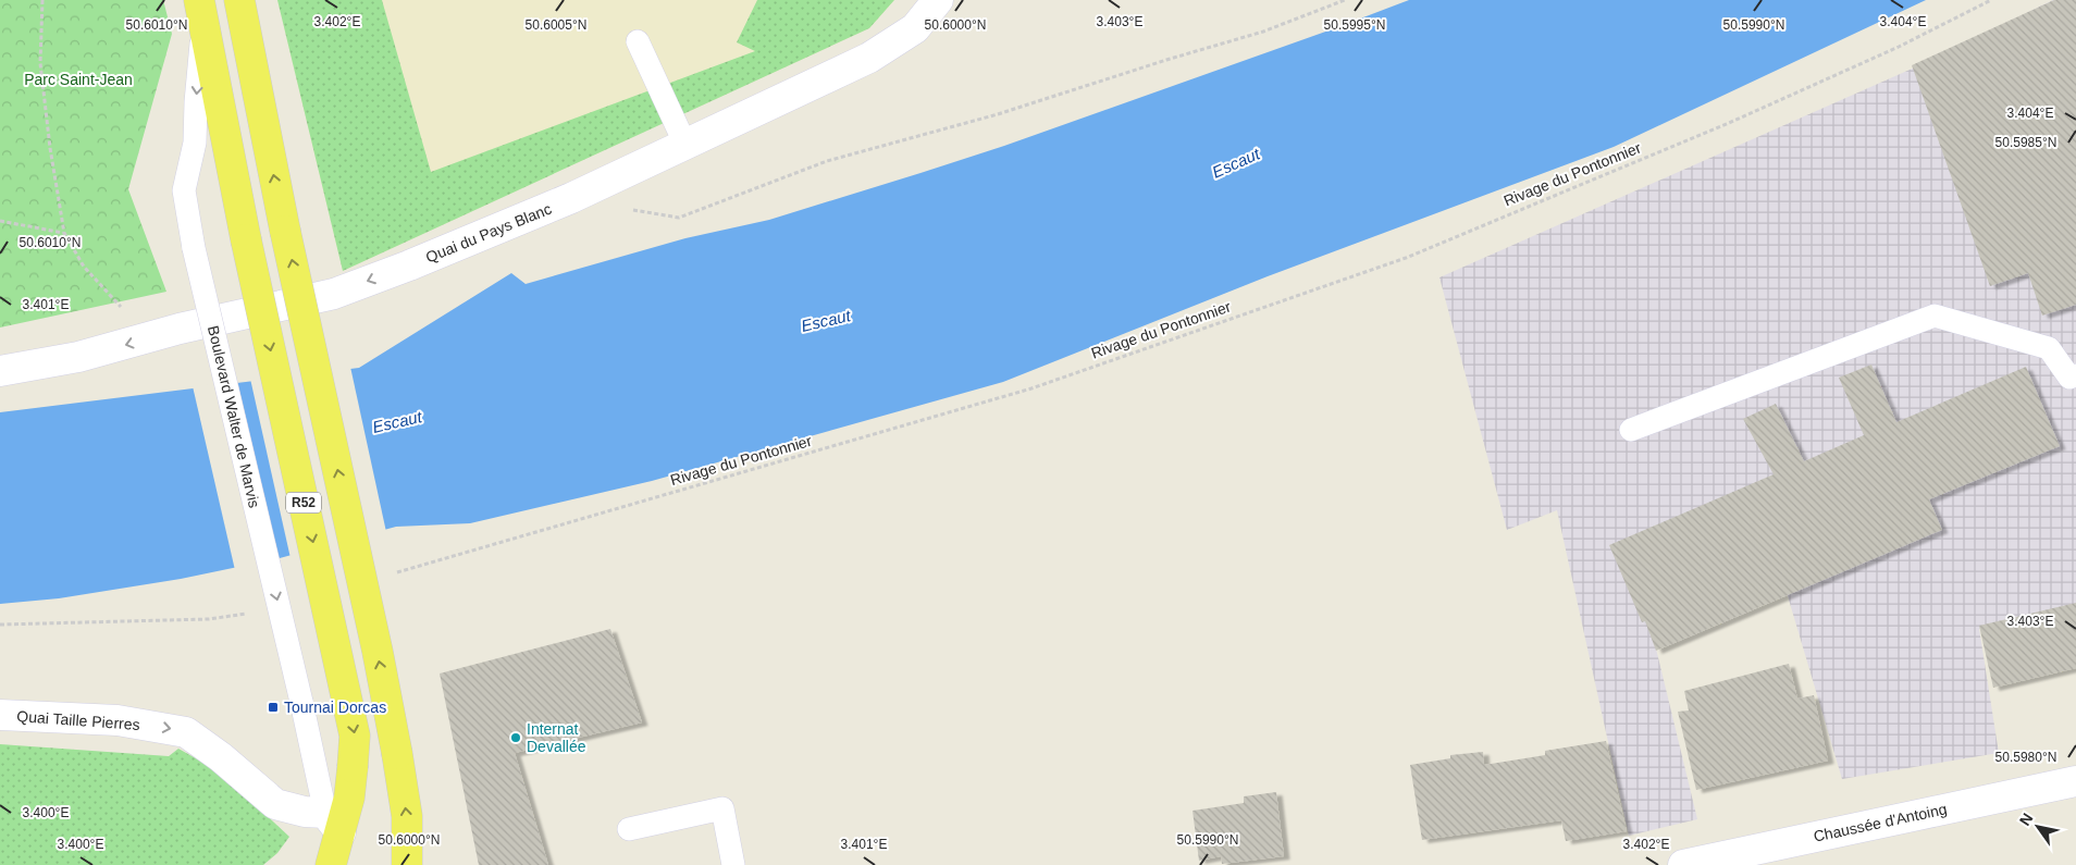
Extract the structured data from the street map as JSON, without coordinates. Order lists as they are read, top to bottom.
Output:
{
  "streets": {
    "main road": ["Boulevard Walter de Marvis", "R52"],
    "street": ["Quai du Pays Blanc", "Quai Taille Pierres", "Chaussée d'Antoing"],
    "path": ["Rivage du Pontonnier"]
  },
  "crossings": [
    ["Boulevard Walter de Marvis", "R52"],
    ["Boulevard Walter de Marvis", "Quai Taille Pierres"],
    ["R52", "Quai Taille Pierres"]
  ],
  "one_way": ["Quai du Pays Blanc", "Quai Taille Pierres"],
  "water": ["Escaut"],
  "parks": ["Parc Saint-Jean"],
  "places": {
    "transit": ["Tournai Dorcas"],
    "other": ["Internat Devallée"]
  },
  "north": "top left",
  "coordinates": [
    "3.402°E",
    "3.403°E",
    "3.404°E",
    "50.6010°N",
    "50.6005°N",
    "50.6000°N",
    "50.5995°N",
    "50.5990°N",
    "50.5985°N",
    "3.401°E",
    "50.5980°N",
    "3.400°E"
  ]
}
